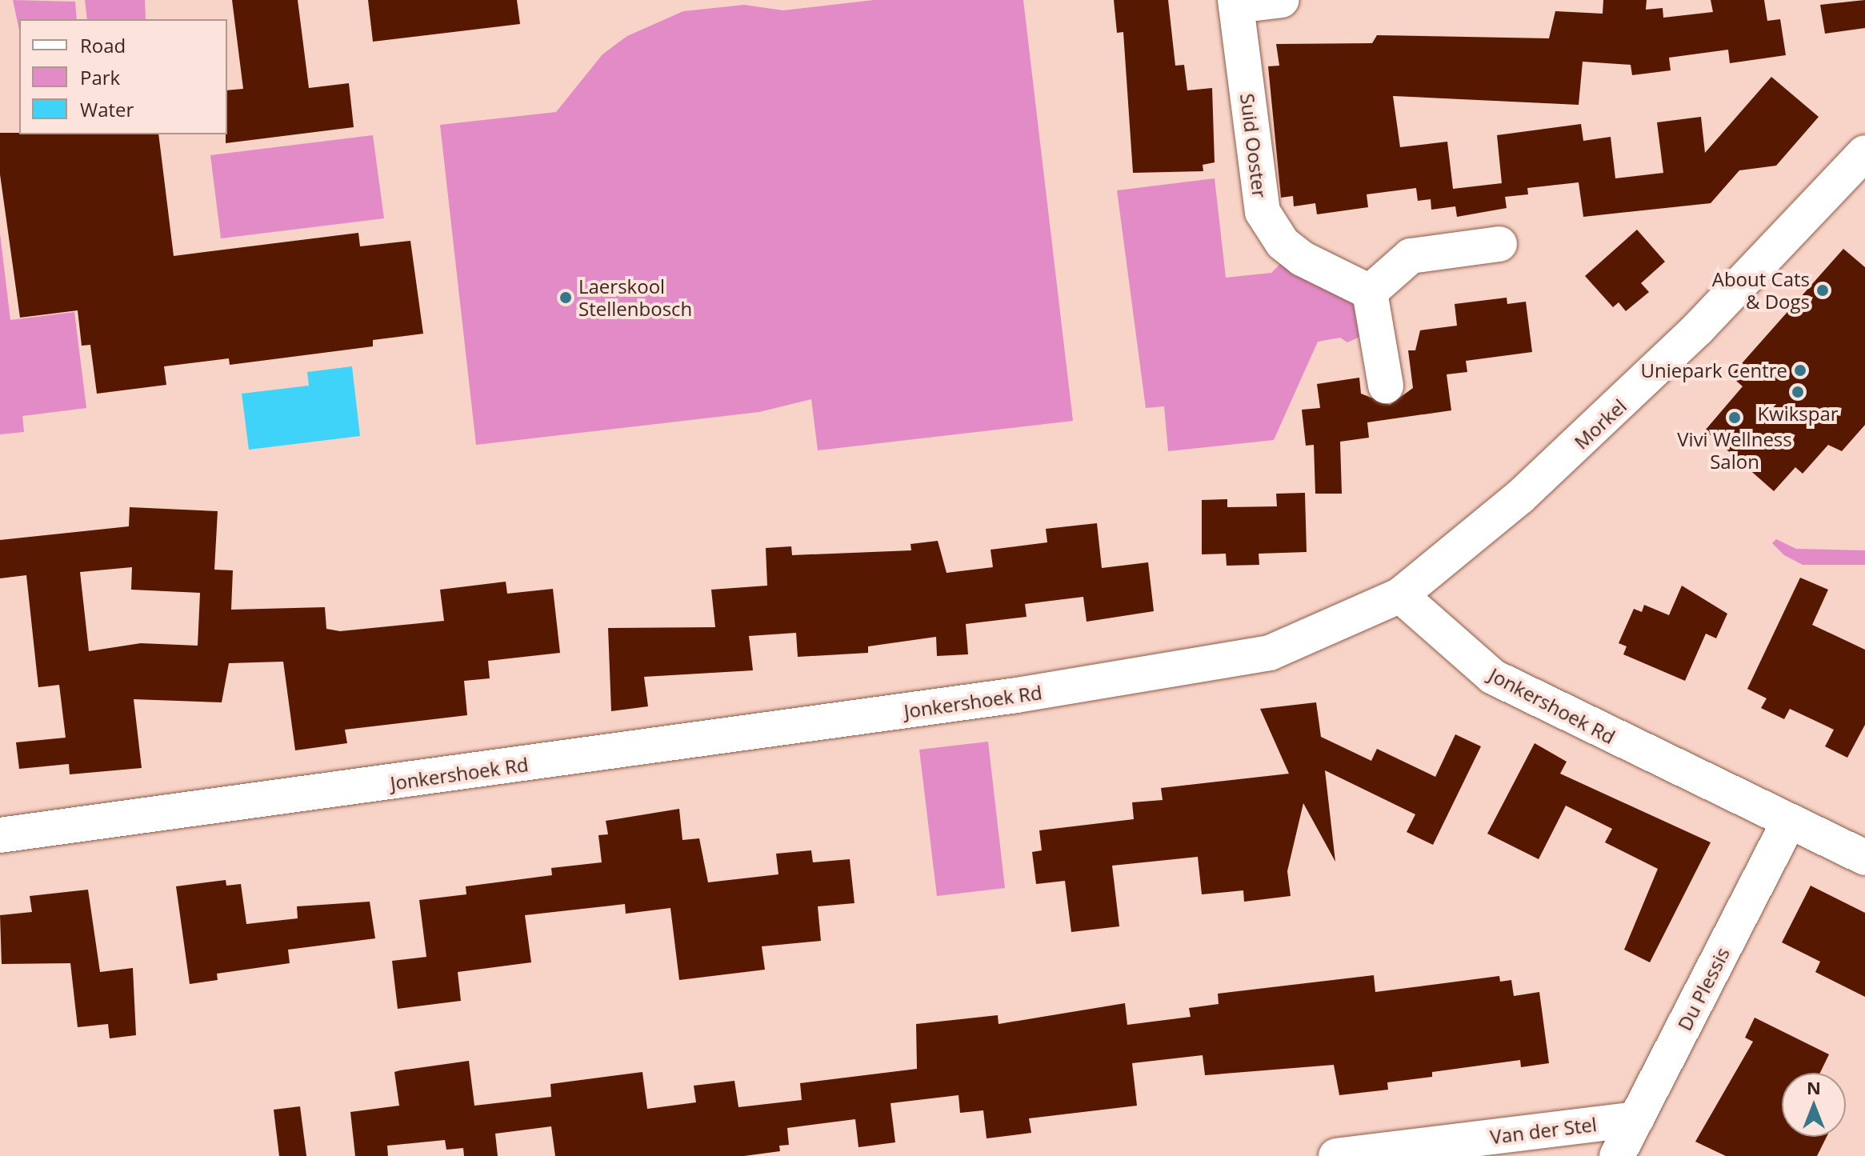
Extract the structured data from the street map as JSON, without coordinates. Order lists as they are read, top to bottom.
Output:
{
  "streets": {
    "street": [
      "Suid Ooster",
      "Morkel",
      "Jonkershoek Rd",
      "Du Plessis",
      "Van der Stel"
    ]
  },
  "crossings": [
    ["Morkel", "Jonkershoek Rd"],
    ["Jonkershoek Rd", "Du Plessis"],
    ["Du Plessis", "Van der Stel"]
  ],
  "places": [
    "About Cats & Dogs",
    "Laerskool Stellenbosch",
    "Uniepark Centre",
    "Kwikspar",
    "Vivi Wellness Salon"
  ],
  "legend": ["Road", "Park", "Water"],
  "north": "top"
}
